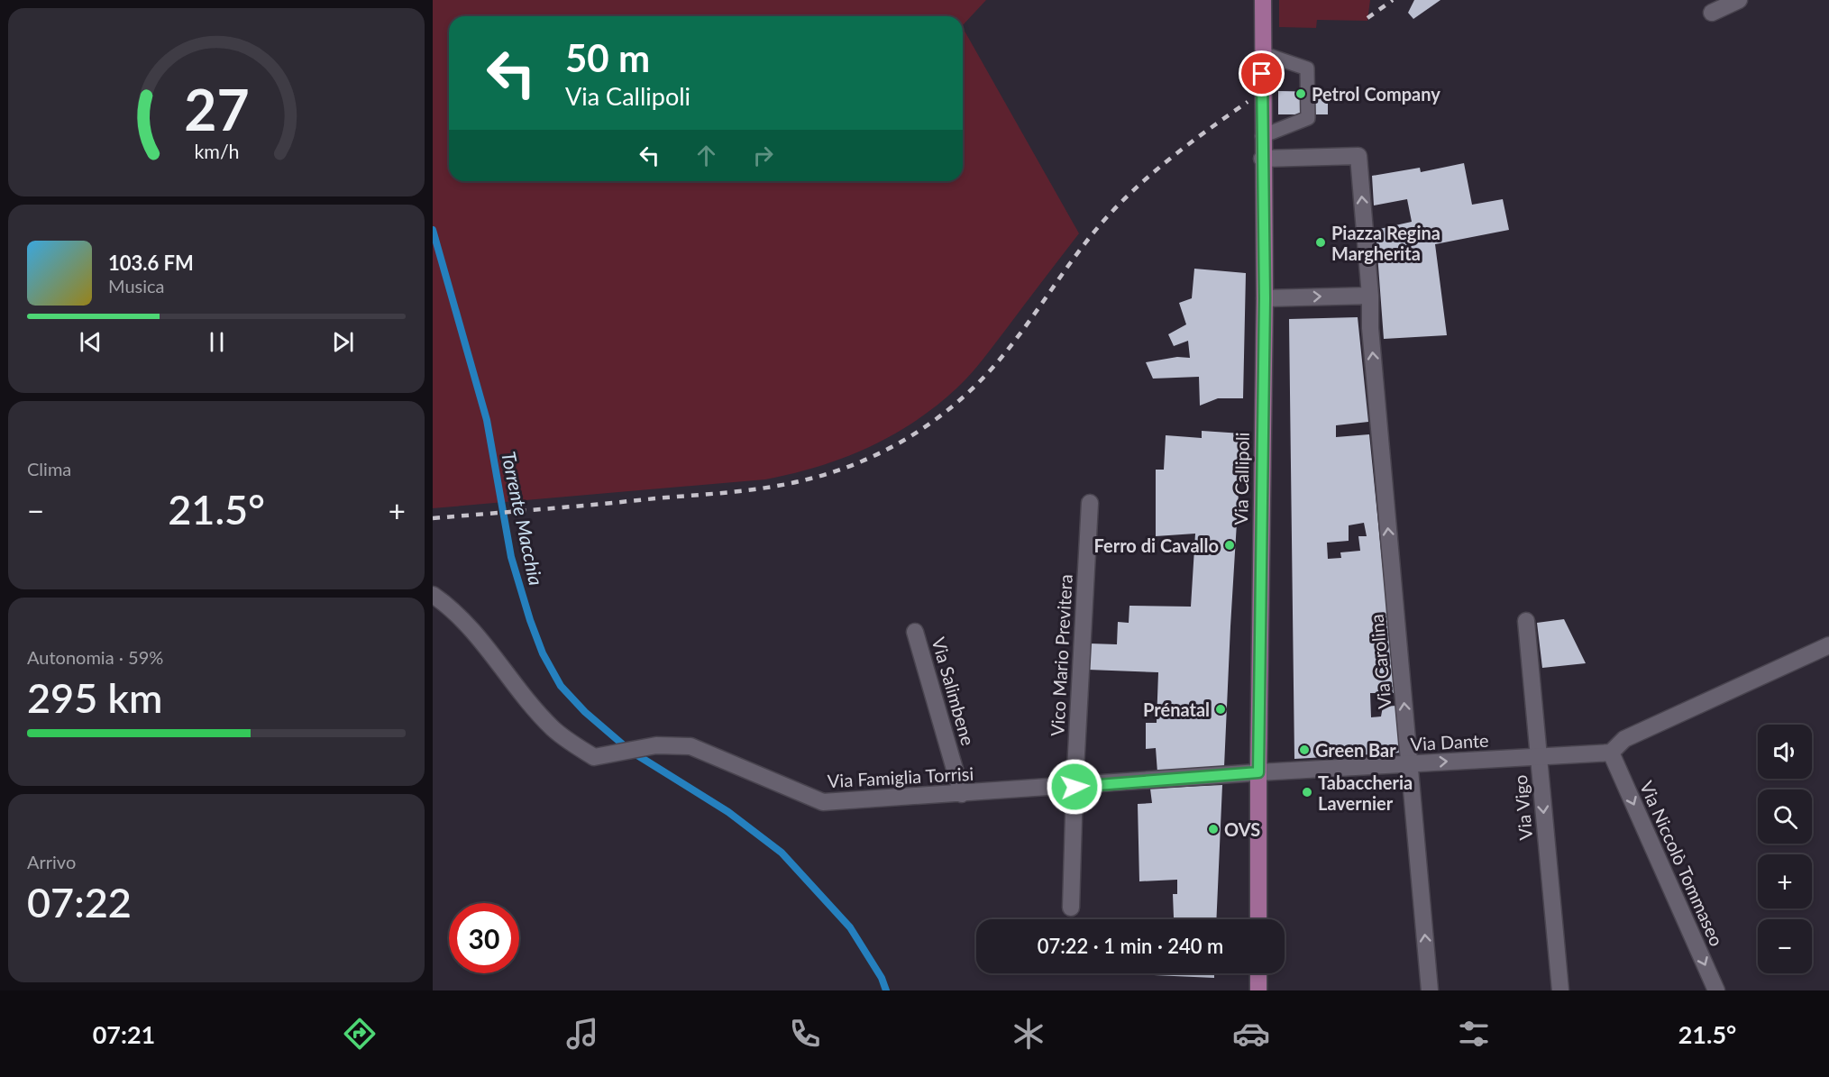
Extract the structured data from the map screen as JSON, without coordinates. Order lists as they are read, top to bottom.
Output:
{
  "streets": {
    "main road": ["Via Callipoli"],
    "street": [
      "Vico Mario Previtera",
      "Via Carolina",
      "Via Salimbene",
      "Via Dante",
      "Via Famiglia Torrisi",
      "Via Vigo",
      "Via Niccolò Tommaseo"
    ]
  },
  "crossings": [
    ["Via Callipoli", "Via Carolina"],
    ["Via Callipoli", "Via Dante"],
    ["Via Callipoli", "Via Famiglia Torrisi"],
    ["Vico Mario Previtera", "Via Famiglia Torrisi"],
    ["Via Carolina", "Via Dante"],
    ["Via Salimbene", "Via Famiglia Torrisi"],
    ["Via Dante", "Via Famiglia Torrisi"],
    ["Via Dante", "Via Vigo"],
    ["Via Dante", "Via Niccolò Tommaseo"]
  ],
  "one_way": [
    "Via Carolina",
    "Via Dante",
    "Via Vigo",
    "Via Niccolò Tommaseo"
  ],
  "water": ["Torrente Macchia"],
  "places": [
    "Petrol Company",
    "Piazza Regina Margherita",
    "Ferro di Cavallo",
    "Prénatal",
    "Green Bar",
    "Tabaccheria Lavernier",
    "OVS"
  ],
  "page": {
    "turn": ["50 m", "Via Callipoli"],
    "song": ["103.6 FM", "Musica"],
    "tile": [
      "Clima",
      ["Autonomia · 59%", "295 km"],
      ["Arrivo", "07:22"]
    ],
    "heat": ["−", "21.5°", "+"],
    "map_buttons": ["+", "−"],
    "limit": "30",
    "trip": "07:22 · 1 min · 240 m",
    "tabs": ["07:21", "21.5°"],
    "gauge": ["27", "km/h"]
  }
}
